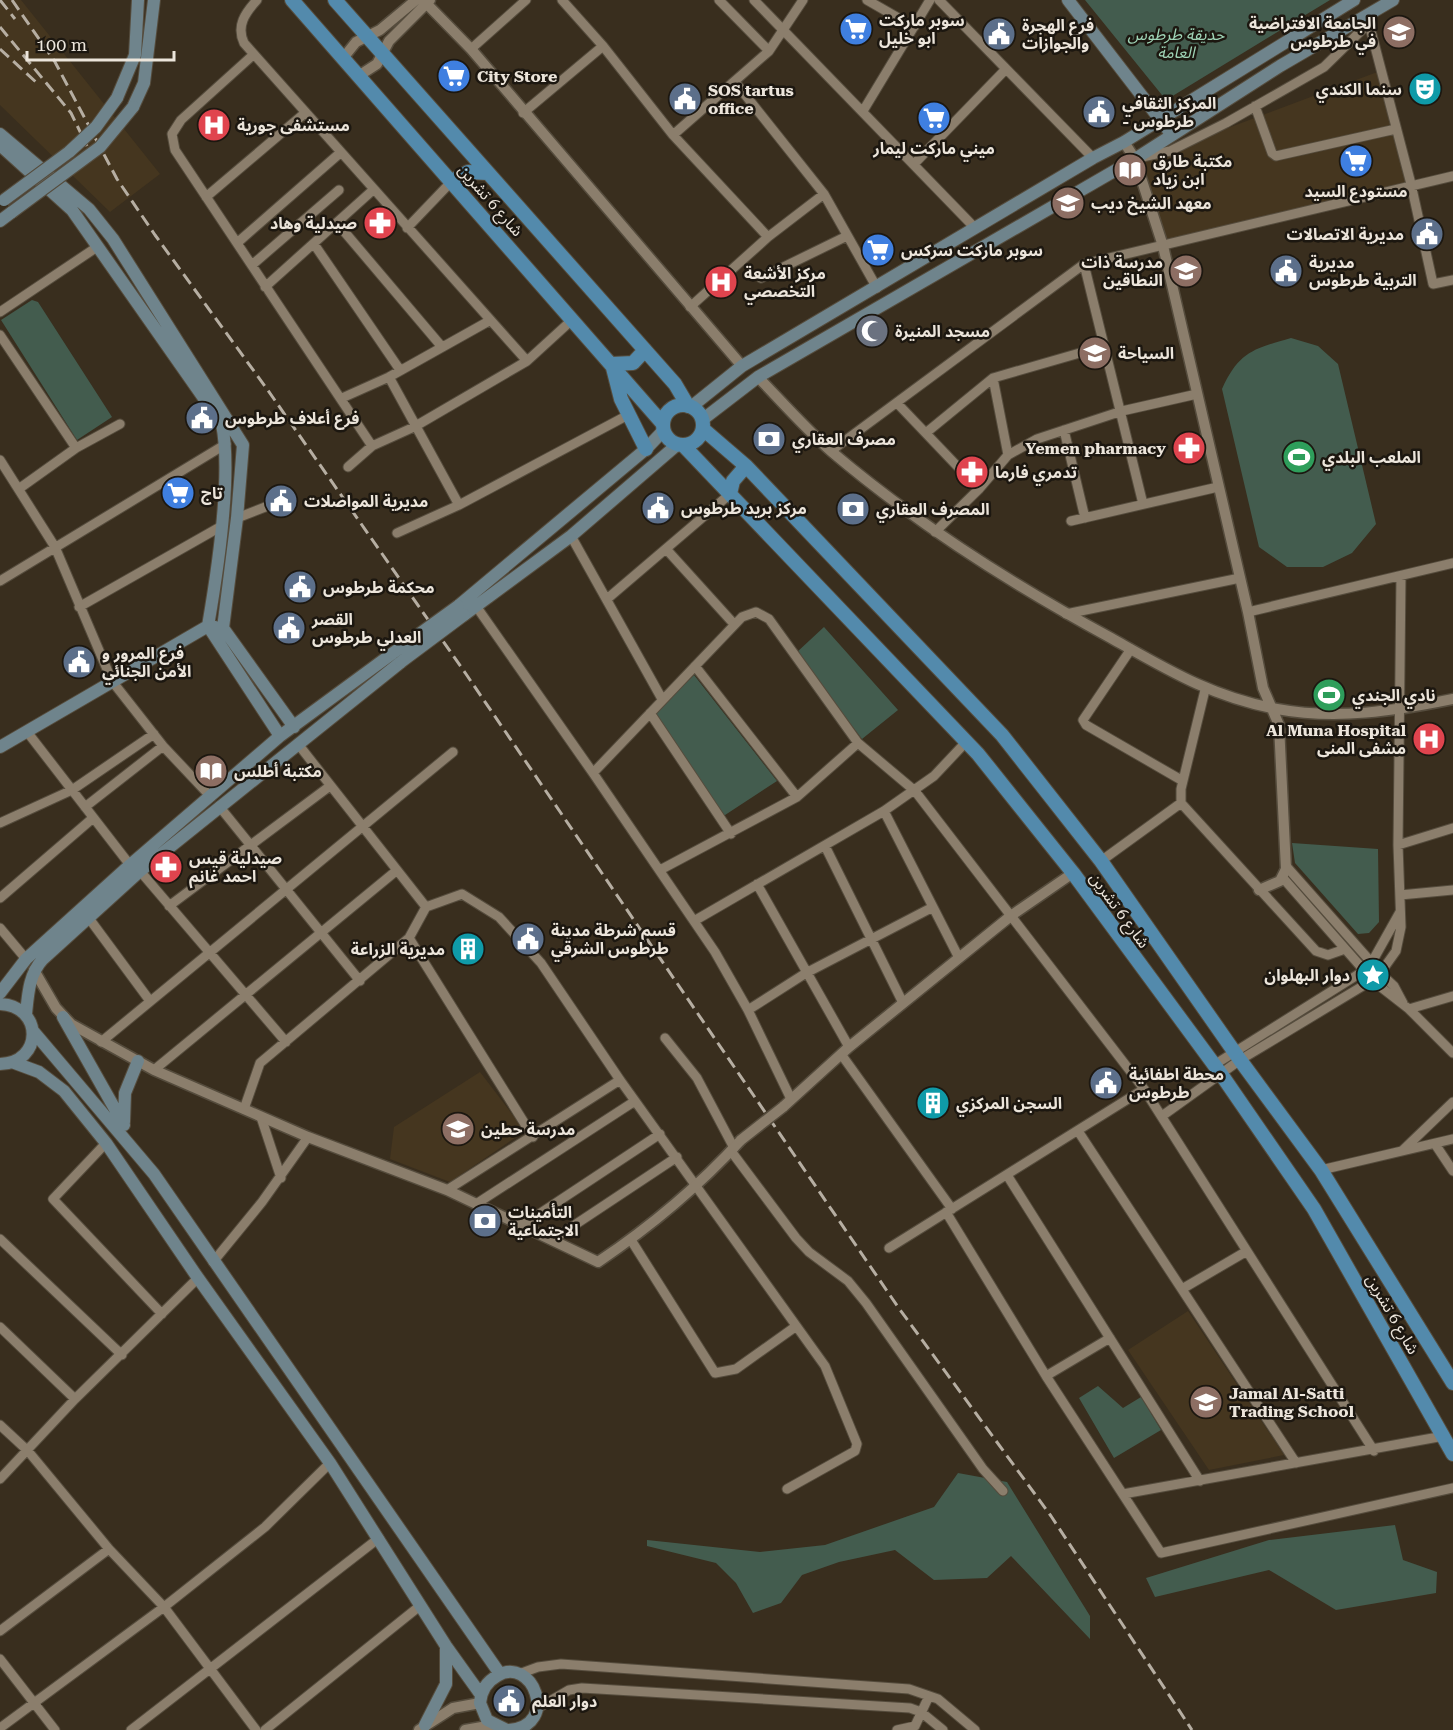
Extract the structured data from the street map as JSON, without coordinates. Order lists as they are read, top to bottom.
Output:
{
  "streets": {
    "main road": ["شارع 6 تشرين"]
  },
  "parks": ["حديقة طرطوس العامة"],
  "places": {
    "supermarket": [
      "سوبر ماركت ابو خليل",
      "City Store",
      "ميني ماركت ليمار",
      "مستودع السيد",
      "سوبر ماركت سركس",
      "تاج"
    ],
    "school or university": [
      "الجامعة الافتراضية في طرطوس",
      "معهد الشيخ ديب",
      "مدرسة ذات النطاقين",
      "السياحة",
      "مدرسة حطين",
      "Jamal Al-Satti Trading School"
    ],
    "public building": [
      "فرع الهجرة والجوازات",
      "SOS tartus office",
      "المركز الثقافي - طرطوس",
      "مديرية الاتصالات",
      "مديرية التربية طرطوس",
      "فرع أعلاف طرطوس",
      "مديرية المواصلات",
      "مركز بريد طرطوس",
      "محكمة طرطوس",
      "القصر العدلي طرطوس",
      "فرع المرور و الأمن الجنائي",
      "قسم شرطة مدينة طرطوس الشرقي",
      "محطة اطفائية طرطوس",
      "دوار العلم"
    ],
    "theatre": ["سنما الكندي"],
    "hospital": ["مستشفى جورية", "مركز الأشعة التخصصي", "Al Muna Hospital مشفى المنى"],
    "library": ["مكتبة طارق ابن زياد", "مكتبة أطلس"],
    "pharmacy": [
      "صيدلية وهاد",
      "Yemen pharmacy",
      "تدمري فارما",
      "صيدلية قيس احمد غانم"
    ],
    "mosque": ["مسجد المنيرة"],
    "bank": ["مصرف العقاري", "المصرف العقاري", "التأمينات الاجتماعية"],
    "sports": ["الملعب البلدي", "نادي الجندي"],
    "building": ["مديرية الزراعة", "السجن المركزي"],
    "place": ["دوار البهلوان"]
  },
  "scale_bar": "100 m"
}
